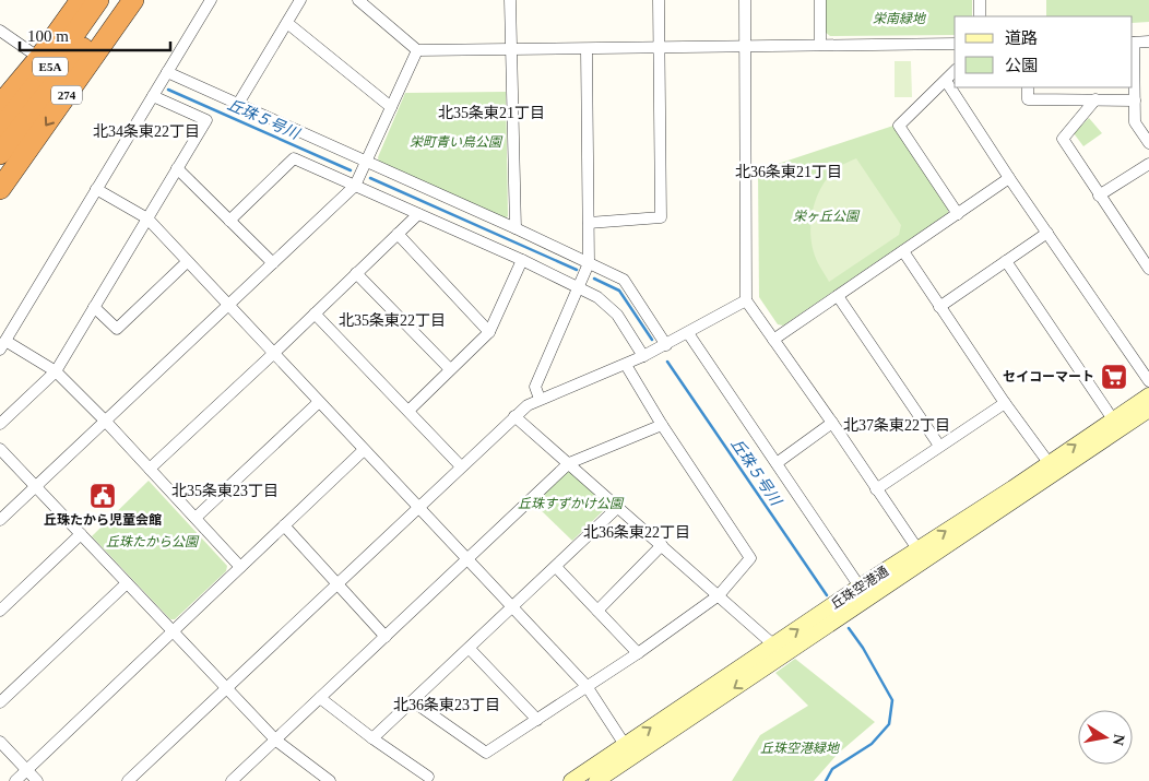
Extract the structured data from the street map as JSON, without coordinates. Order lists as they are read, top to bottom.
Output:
{
  "streets": {
    "highway": ["E5A", "274"],
    "main road": ["丘珠空港通"]
  },
  "districts": [
    "北35条東21丁目",
    "北34条東22丁目",
    "北36条東21丁目",
    "北35条東22丁目",
    "北37条東22丁目",
    "北35条東23丁目",
    "北36条東22丁目",
    "北36条東23丁目"
  ],
  "water": ["丘珠５号川"],
  "parks": [
    "栄南緑地",
    "栄町青い鳥公園",
    "栄ヶ丘公園",
    "丘珠すずかけ公園",
    "丘珠たから公園",
    "丘珠空港緑地"
  ],
  "places": {
    "supermarket": ["セイコーマート"],
    "public building": ["丘珠たから児童会館"]
  },
  "legend": ["道路", "公園"],
  "scale_bar": "100 m",
  "north": "right"
}
